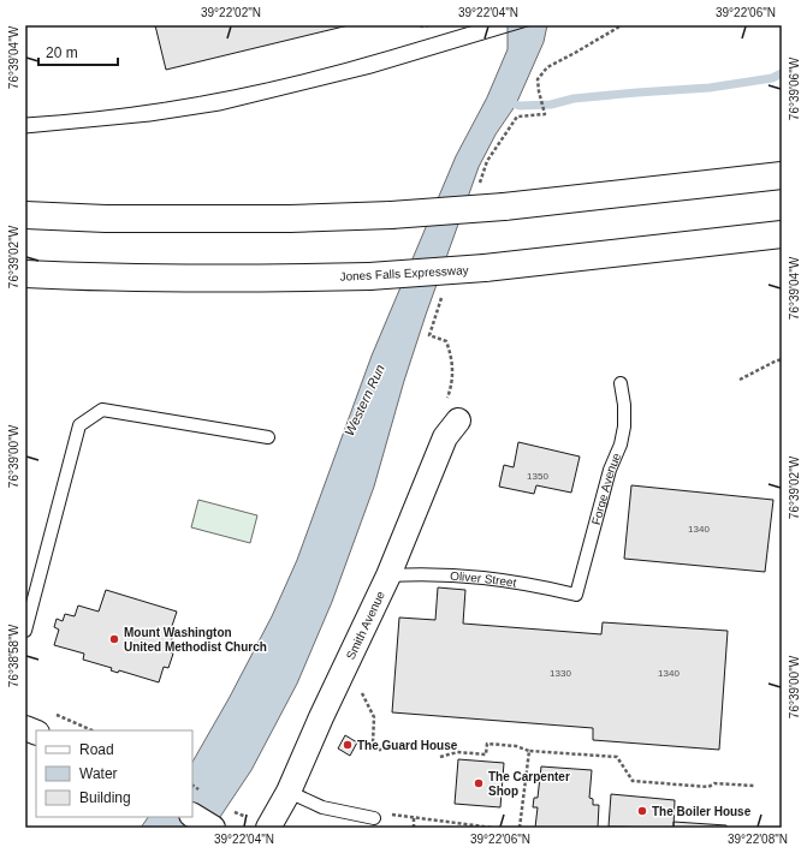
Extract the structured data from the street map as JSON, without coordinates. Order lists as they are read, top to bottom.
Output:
{
  "streets": {
    "highway": ["Jones Falls Expressway"],
    "street": ["Smith Avenue"],
    "lane": ["Forge Avenue", "Oliver Street"]
  },
  "crossings": [
    ["Forge Avenue", "Oliver Street"],
    ["Oliver Street", "Smith Avenue"]
  ],
  "water": ["Western Run"],
  "places": [
    "Mount Washington United Methodist Church",
    "The Guard House",
    "The Carpenter Shop",
    "The Boiler House"
  ],
  "house_numbers": [
    "1350",
    "1340",
    "1330",
    "1340"
  ],
  "legend": ["Road", "Water", "Building"],
  "scale_bar": "20 m",
  "coordinates": [
    "39°22'02\"N",
    "39°22'04\"N",
    "39°22'06\"N",
    "76°39'04\"W",
    "76°39'06\"W",
    "76°39'02\"W",
    "76°39'00\"W",
    "76°38'58\"W",
    "39°22'08\"N"
  ]
}
